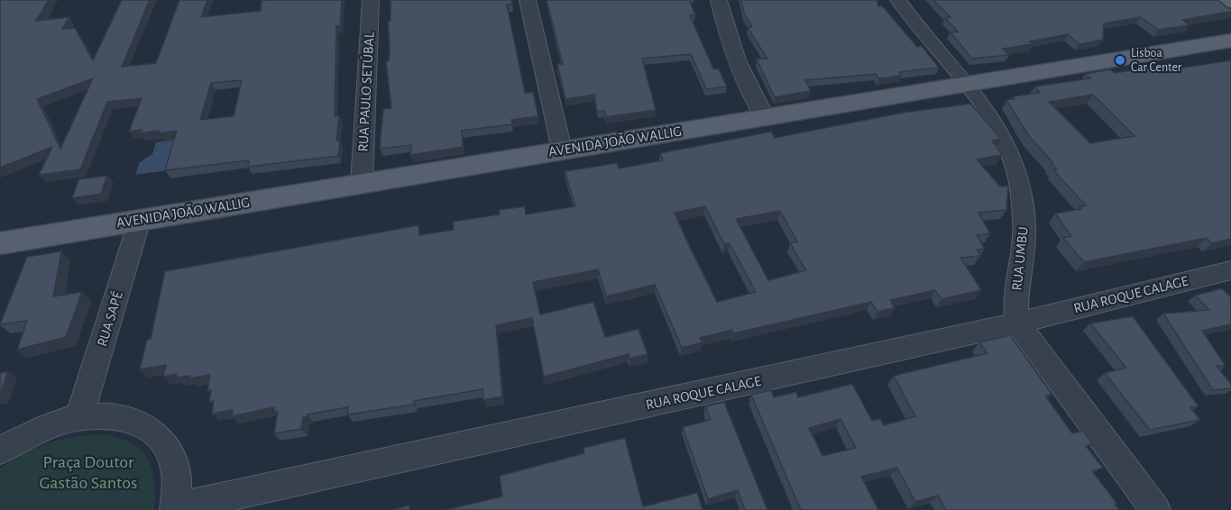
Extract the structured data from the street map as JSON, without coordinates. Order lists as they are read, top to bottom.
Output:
{
  "streets": {
    "main road": ["AVENIDA JOÃO WALLIG"],
    "street": [
      "RUA PAULO SETÚBAL",
      "RUA UMBU",
      "RUA ROQUE CALAGE",
      "RUA SAPÉ"
    ]
  },
  "crossings": [
    ["RUA PAULO SETÚBAL", "AVENIDA JOÃO WALLIG"],
    ["AVENIDA JOÃO WALLIG", "RUA UMBU"],
    ["AVENIDA JOÃO WALLIG", "RUA SAPÉ"],
    ["RUA UMBU", "RUA ROQUE CALAGE"]
  ],
  "parks": ["Praça Doutor Gastão Santos"],
  "places": ["Lisboa Car Center"]
}
